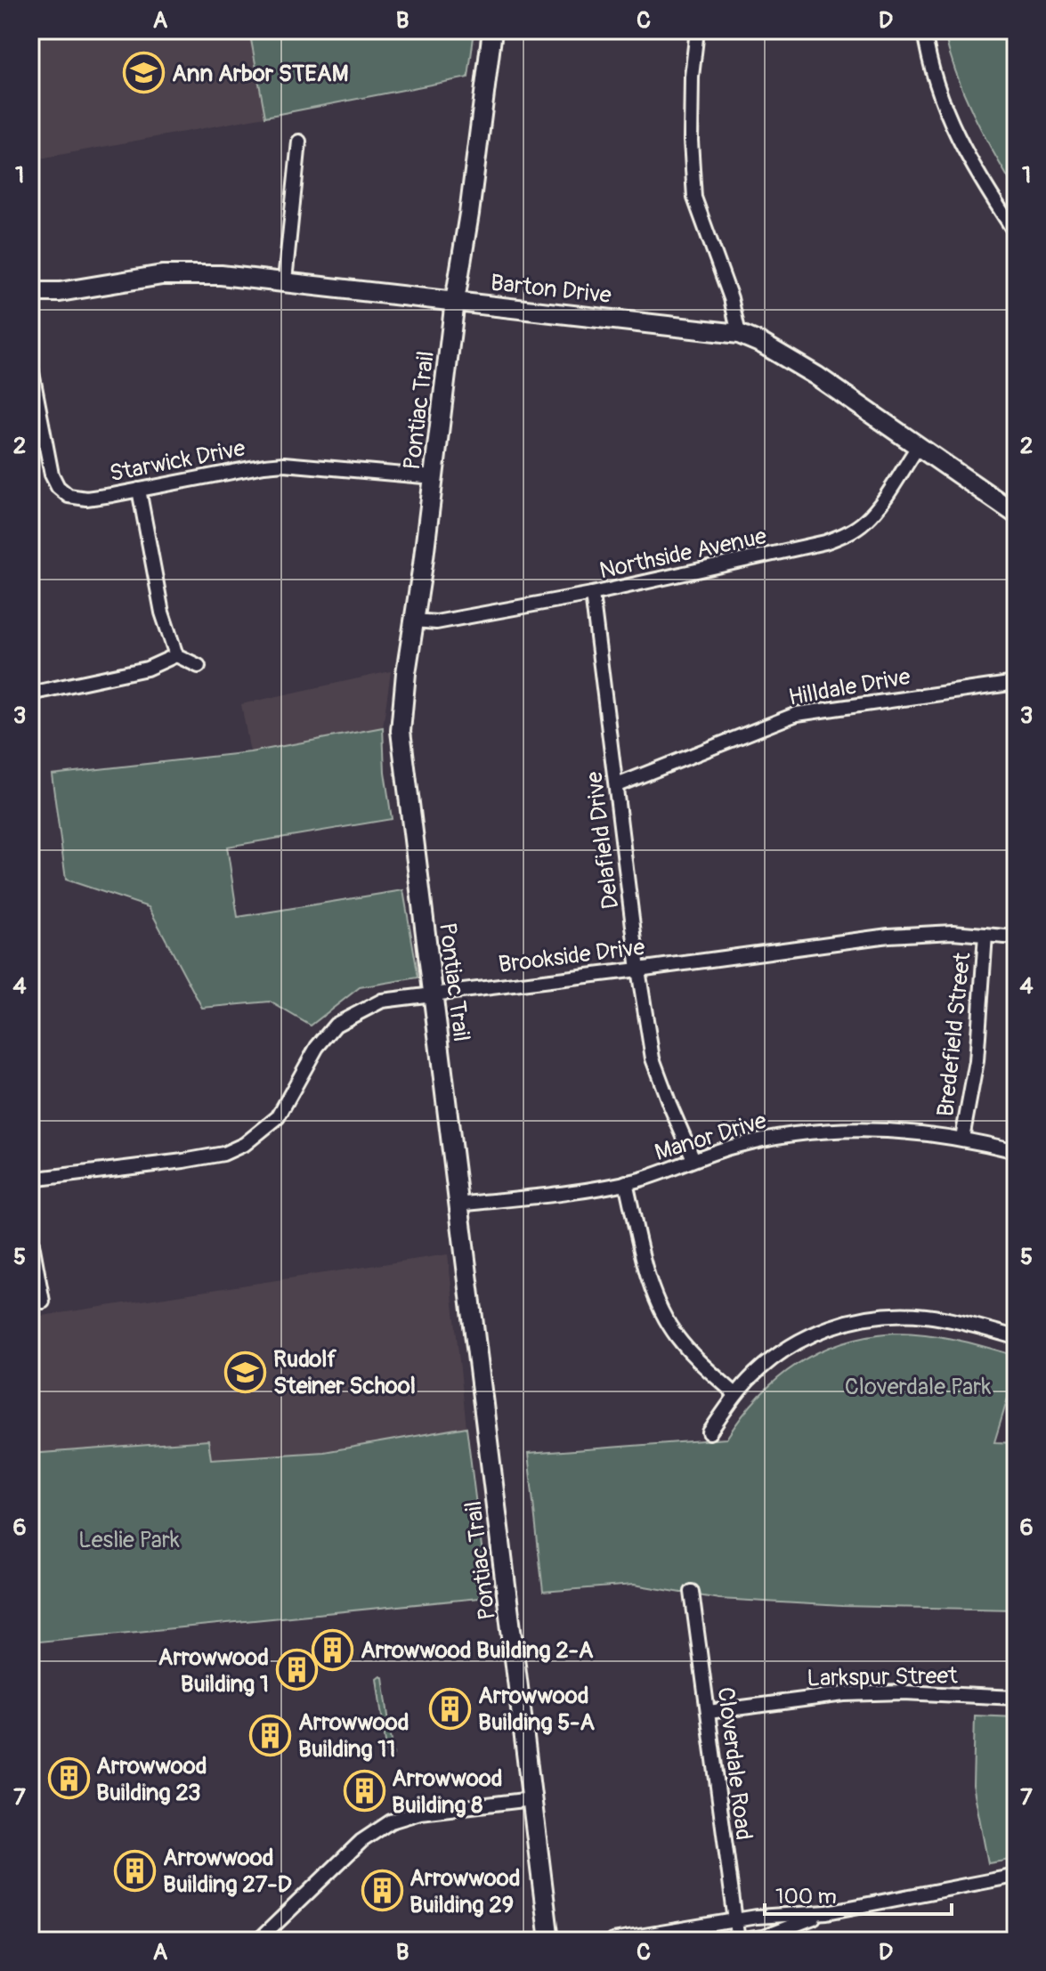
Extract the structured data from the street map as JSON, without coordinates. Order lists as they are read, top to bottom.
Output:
{
  "streets": {
    "main road": ["Barton Drive", "Pontiac Trail"],
    "street": [
      "Starwick Drive",
      "Northside Avenue",
      "Hilldale Drive",
      "Delafield Drive",
      "Brookside Drive",
      "Bredefield Street",
      "Manor Drive",
      "Larkspur Street",
      "Cloverdale Road"
    ]
  },
  "crossings": [
    ["Barton Drive", "Pontiac Trail"],
    ["Barton Drive", "Northside Avenue"],
    ["Pontiac Trail", "Starwick Drive"],
    ["Pontiac Trail", "Northside Avenue"],
    ["Pontiac Trail", "Brookside Drive"],
    ["Pontiac Trail", "Manor Drive"],
    ["Northside Avenue", "Delafield Drive"],
    ["Hilldale Drive", "Delafield Drive"],
    ["Delafield Drive", "Brookside Drive"],
    ["Delafield Drive", "Manor Drive"],
    ["Brookside Drive", "Bredefield Street"],
    ["Bredefield Street", "Manor Drive"],
    ["Larkspur Street", "Cloverdale Road"]
  ],
  "parks": ["Cloverdale Park", "Leslie Park"],
  "places": {
    "school or university": ["Ann Arbor STEAM", "Rudolf Steiner School"],
    "building": [
      "Arrowwood Building 2-A",
      "Arrowwood Building 1",
      "Arrowwood Building 5-A",
      "Arrowwood Building 11",
      "Arrowwood Building 23",
      "Arrowwood Building 8",
      "Arrowwood Building 27-D",
      "Arrowwood Building 29"
    ]
  },
  "scale_bar": "100 m",
  "grid": {
    "columns": [
      "A",
      "B",
      "C",
      "D"
    ],
    "rows": [
      "1",
      "2",
      "3",
      "4",
      "5",
      "6",
      "7"
    ]
  }
}
